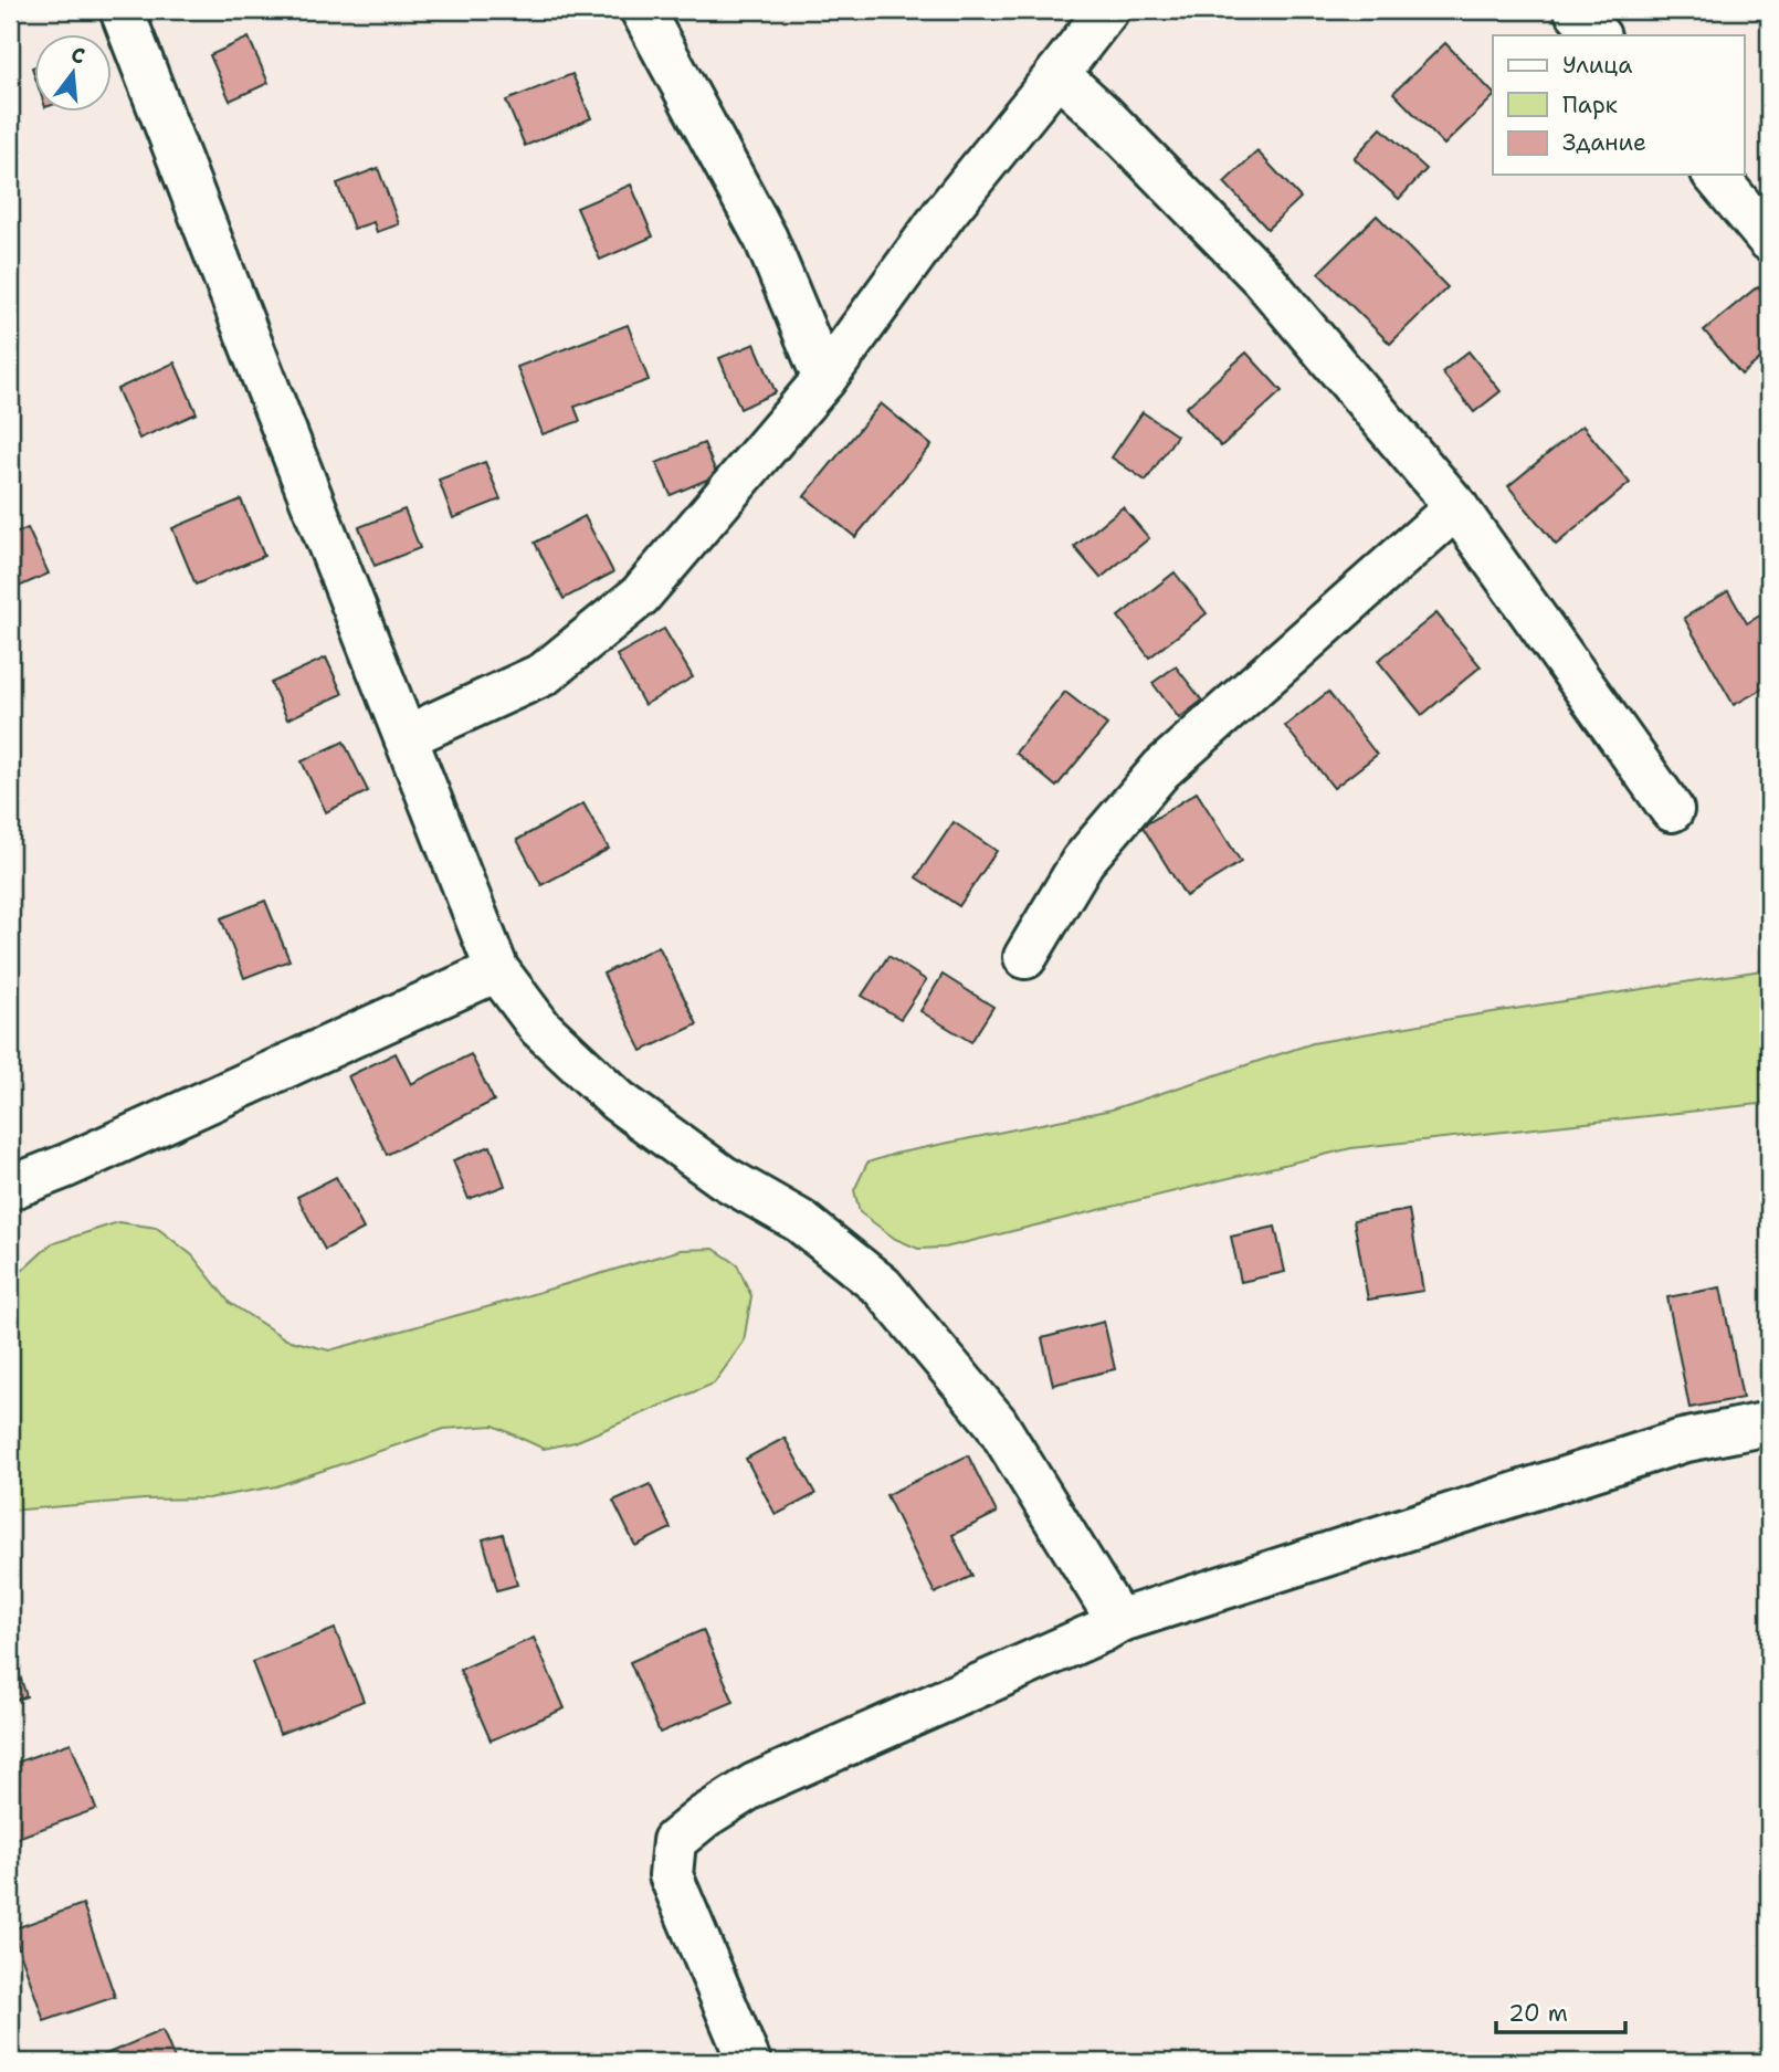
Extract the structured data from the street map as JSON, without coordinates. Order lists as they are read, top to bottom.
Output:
{
  "legend": ["Улица", "Парк", "Здание"],
  "scale_bar": "20 m",
  "north": "top"
}
